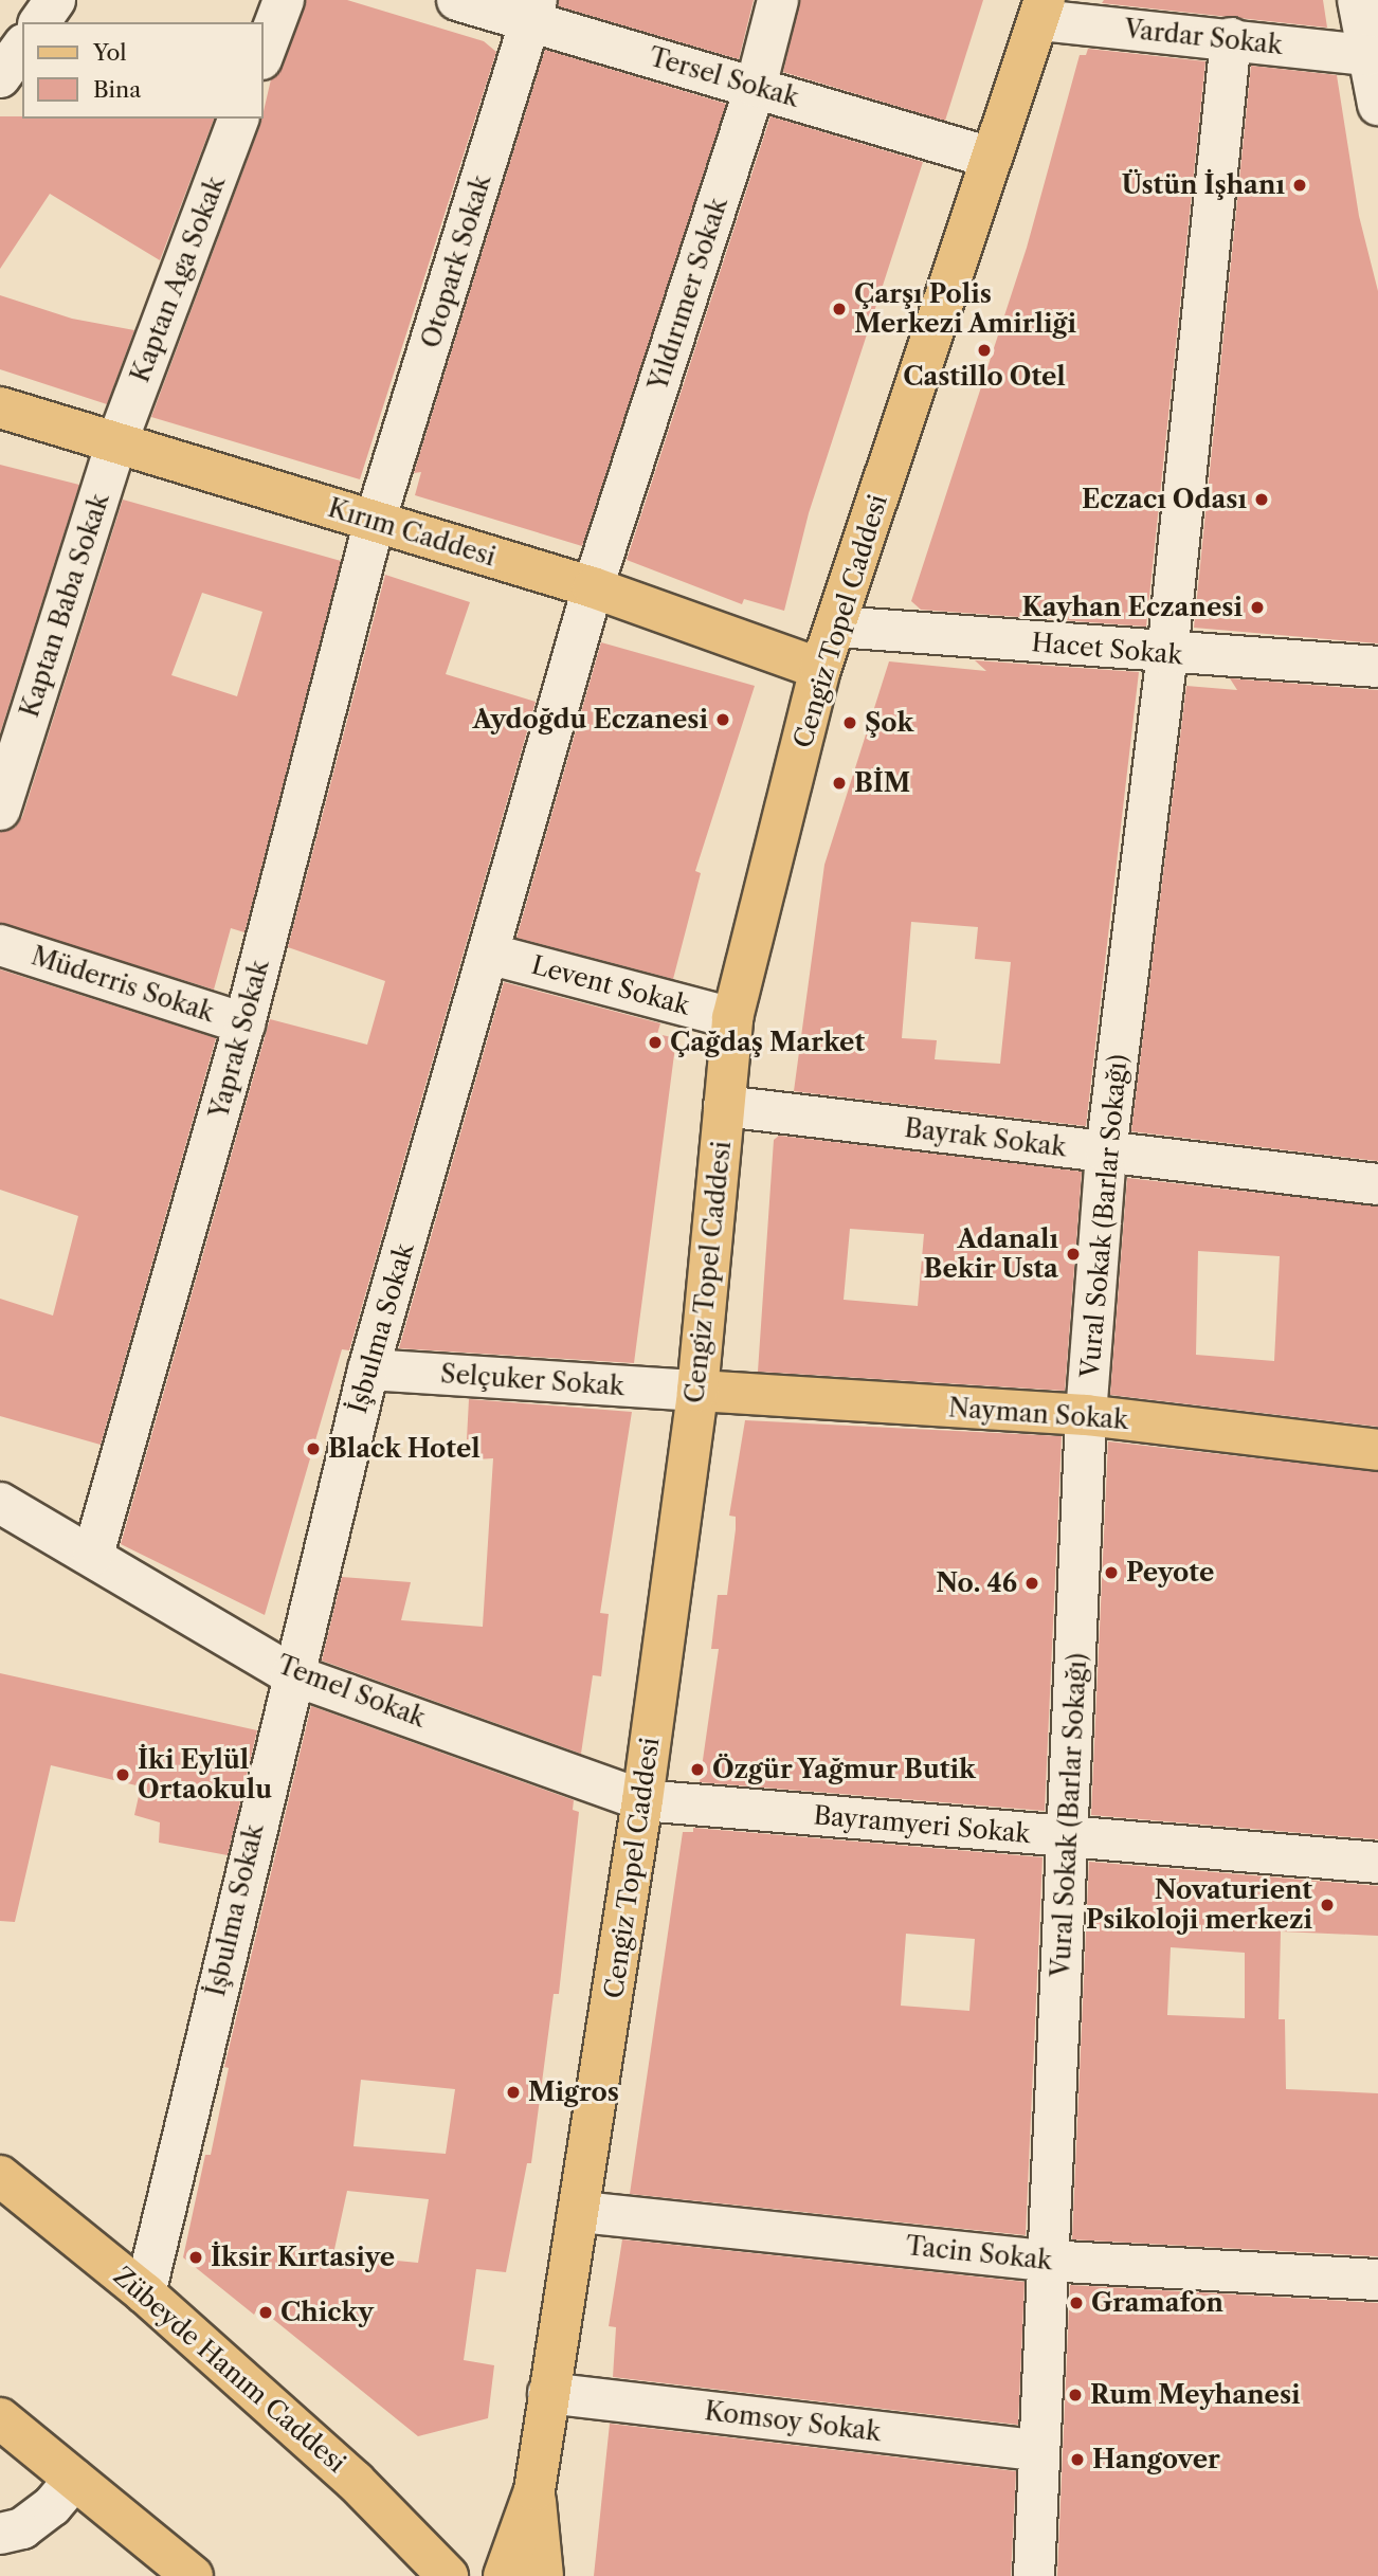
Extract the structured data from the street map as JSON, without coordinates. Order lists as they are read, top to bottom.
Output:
{
  "streets": {
    "main road": [
      "Kırım Caddesi",
      "Cengiz Topel Caddesi",
      "Nayman Sokak",
      "Zübeyde Hanım Caddesi"
    ],
    "street": [
      "Vardar Sokak",
      "Tersel Sokak",
      "Otopark Sokak",
      "Kaptan Aga Sokak",
      "Yıldırımer Sokak",
      "Kaptan Baba Sokak",
      "Hacet Sokak",
      "Müderris Sokak",
      "Levent Sokak",
      "Yaprak Sokak",
      "Bayrak Sokak",
      "Vural Sokak (Barlar Sokağı)",
      "İşbulma Sokak",
      "Selçuker Sokak",
      "Temel Sokak",
      "Bayramyeri Sokak",
      "Tacin Sokak",
      "Komsoy Sokak"
    ]
  },
  "crossings": [
    ["Vardar Sokak", "Cengiz Topel Caddesi"],
    ["Vardar Sokak", "Vural Sokak (Barlar Sokağı)"],
    ["Tersel Sokak", "Otopark Sokak"],
    ["Tersel Sokak", "Yıldırımer Sokak"],
    ["Tersel Sokak", "Cengiz Topel Caddesi"],
    ["Otopark Sokak", "Kırım Caddesi"],
    ["Otopark Sokak", "Yaprak Sokak"],
    ["Kaptan Aga Sokak", "Kırım Caddesi"],
    ["Kaptan Aga Sokak", "Kaptan Baba Sokak"],
    ["Yıldırımer Sokak", "Kırım Caddesi"],
    ["Yıldırımer Sokak", "İşbulma Sokak"],
    ["Kırım Caddesi", "Kaptan Baba Sokak"],
    ["Kırım Caddesi", "Cengiz Topel Caddesi"],
    ["Kırım Caddesi", "Yaprak Sokak"],
    ["Kırım Caddesi", "İşbulma Sokak"],
    ["Cengiz Topel Caddesi", "Hacet Sokak"],
    ["Cengiz Topel Caddesi", "Levent Sokak"],
    ["Cengiz Topel Caddesi", "Bayrak Sokak"],
    ["Cengiz Topel Caddesi", "Selçuker Sokak"],
    ["Cengiz Topel Caddesi", "Nayman Sokak"],
    ["Cengiz Topel Caddesi", "Temel Sokak"],
    ["Cengiz Topel Caddesi", "Bayramyeri Sokak"],
    ["Cengiz Topel Caddesi", "Tacin Sokak"],
    ["Cengiz Topel Caddesi", "Komsoy Sokak"],
    ["Hacet Sokak", "Vural Sokak (Barlar Sokağı)"],
    ["Müderris Sokak", "Yaprak Sokak"],
    ["Levent Sokak", "İşbulma Sokak"],
    ["Yaprak Sokak", "Temel Sokak"],
    ["Bayrak Sokak", "Vural Sokak (Barlar Sokağı)"],
    ["Vural Sokak (Barlar Sokağı)", "Nayman Sokak"],
    ["Vural Sokak (Barlar Sokağı)", "Bayramyeri Sokak"],
    ["Vural Sokak (Barlar Sokağı)", "Tacin Sokak"],
    ["Vural Sokak (Barlar Sokağı)", "Komsoy Sokak"],
    ["İşbulma Sokak", "Selçuker Sokak"],
    ["İşbulma Sokak", "Temel Sokak"],
    ["İşbulma Sokak", "Zübeyde Hanım Caddesi"],
    ["Selçuker Sokak", "Nayman Sokak"],
    ["Temel Sokak", "Bayramyeri Sokak"]
  ],
  "places": [
    "Üstün İşhanı",
    "Çarşı Polis Merkezi Amirliği",
    "Castillo Otel",
    "Eczacı Odası",
    "Kayhan Eczanesi",
    "Aydoğdu Eczanesi",
    "Şok",
    "BİM",
    "Çağdaş Market",
    "Adanalı Bekir Usta",
    "Black Hotel",
    "Peyote",
    "No. 46",
    "Özgür Yağmur Butik",
    "İki Eylül Ortaokulu",
    "Novaturient Psikoloji merkezi",
    "Migros",
    "İksir Kırtasiye",
    "Gramafon",
    "Chicky",
    "Rum Meyhanesi",
    "Hangover"
  ],
  "legend": ["Yol", "Bina"]
}
